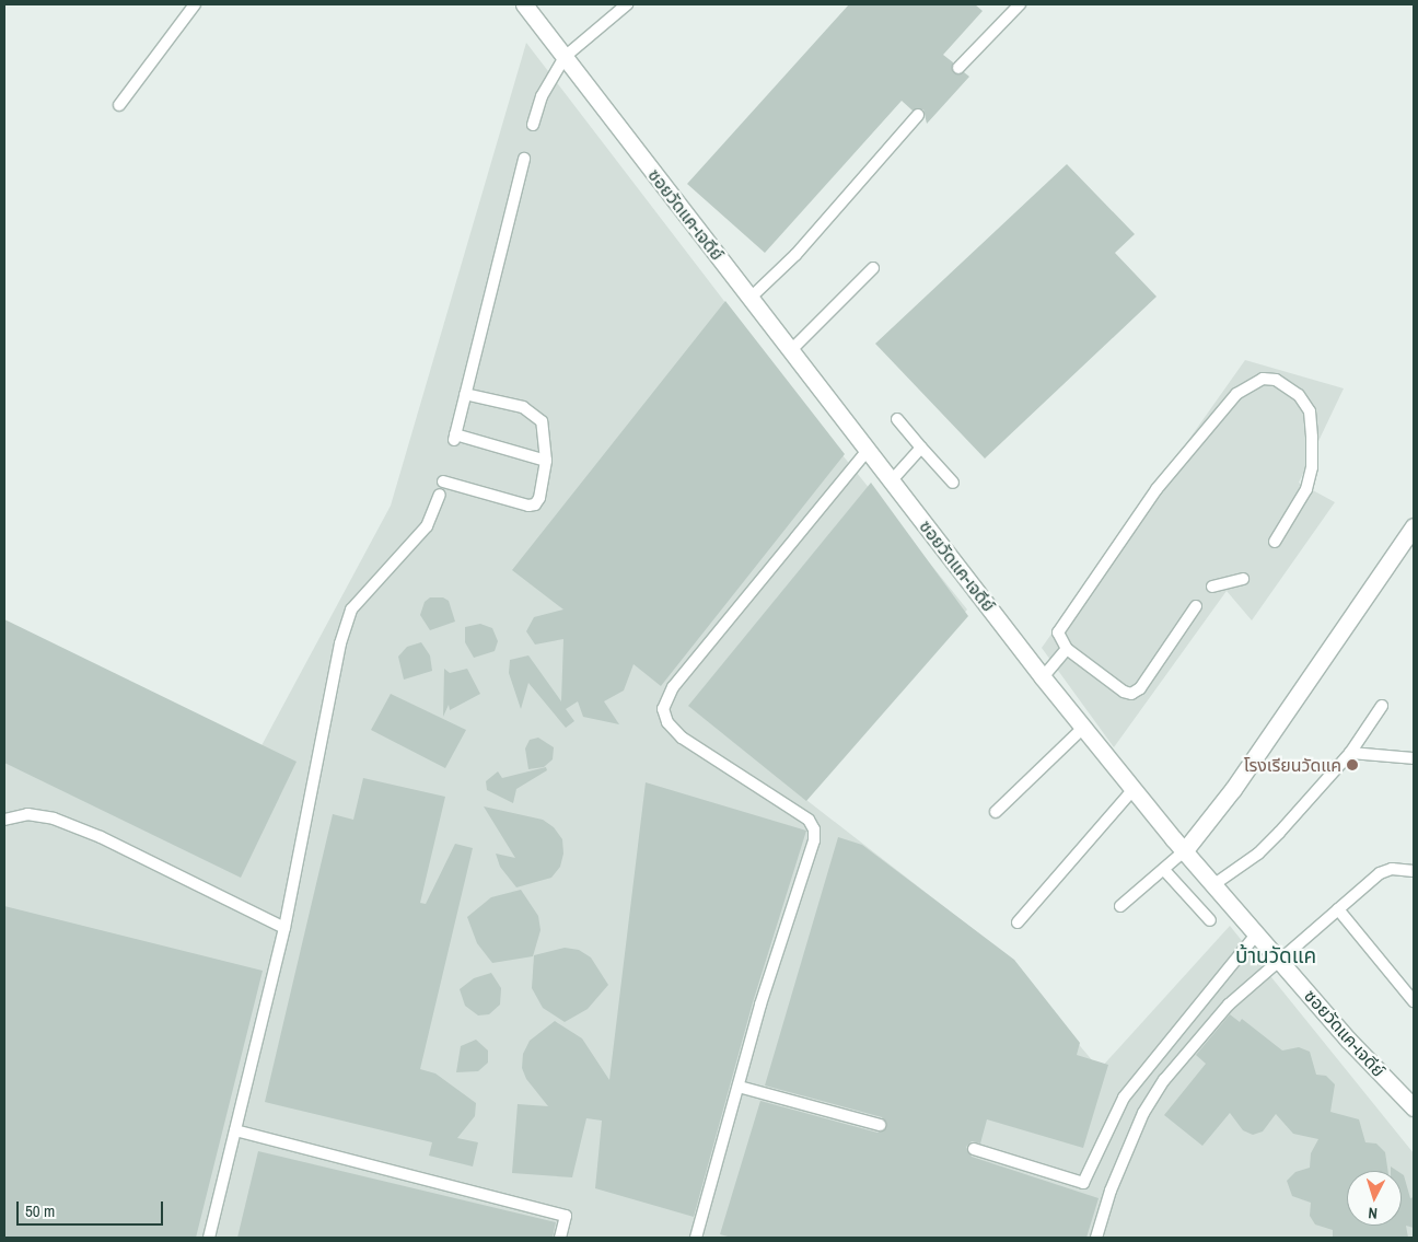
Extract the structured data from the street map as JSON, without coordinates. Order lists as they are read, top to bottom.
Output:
{
  "streets": {
    "street": ["ซอยวัดแค-เจดีย์"]
  },
  "districts": ["บ้านวัดแค"],
  "places": ["โรงเรียนวัดแค"],
  "scale_bar": "50 m",
  "north": "bottom"
}
